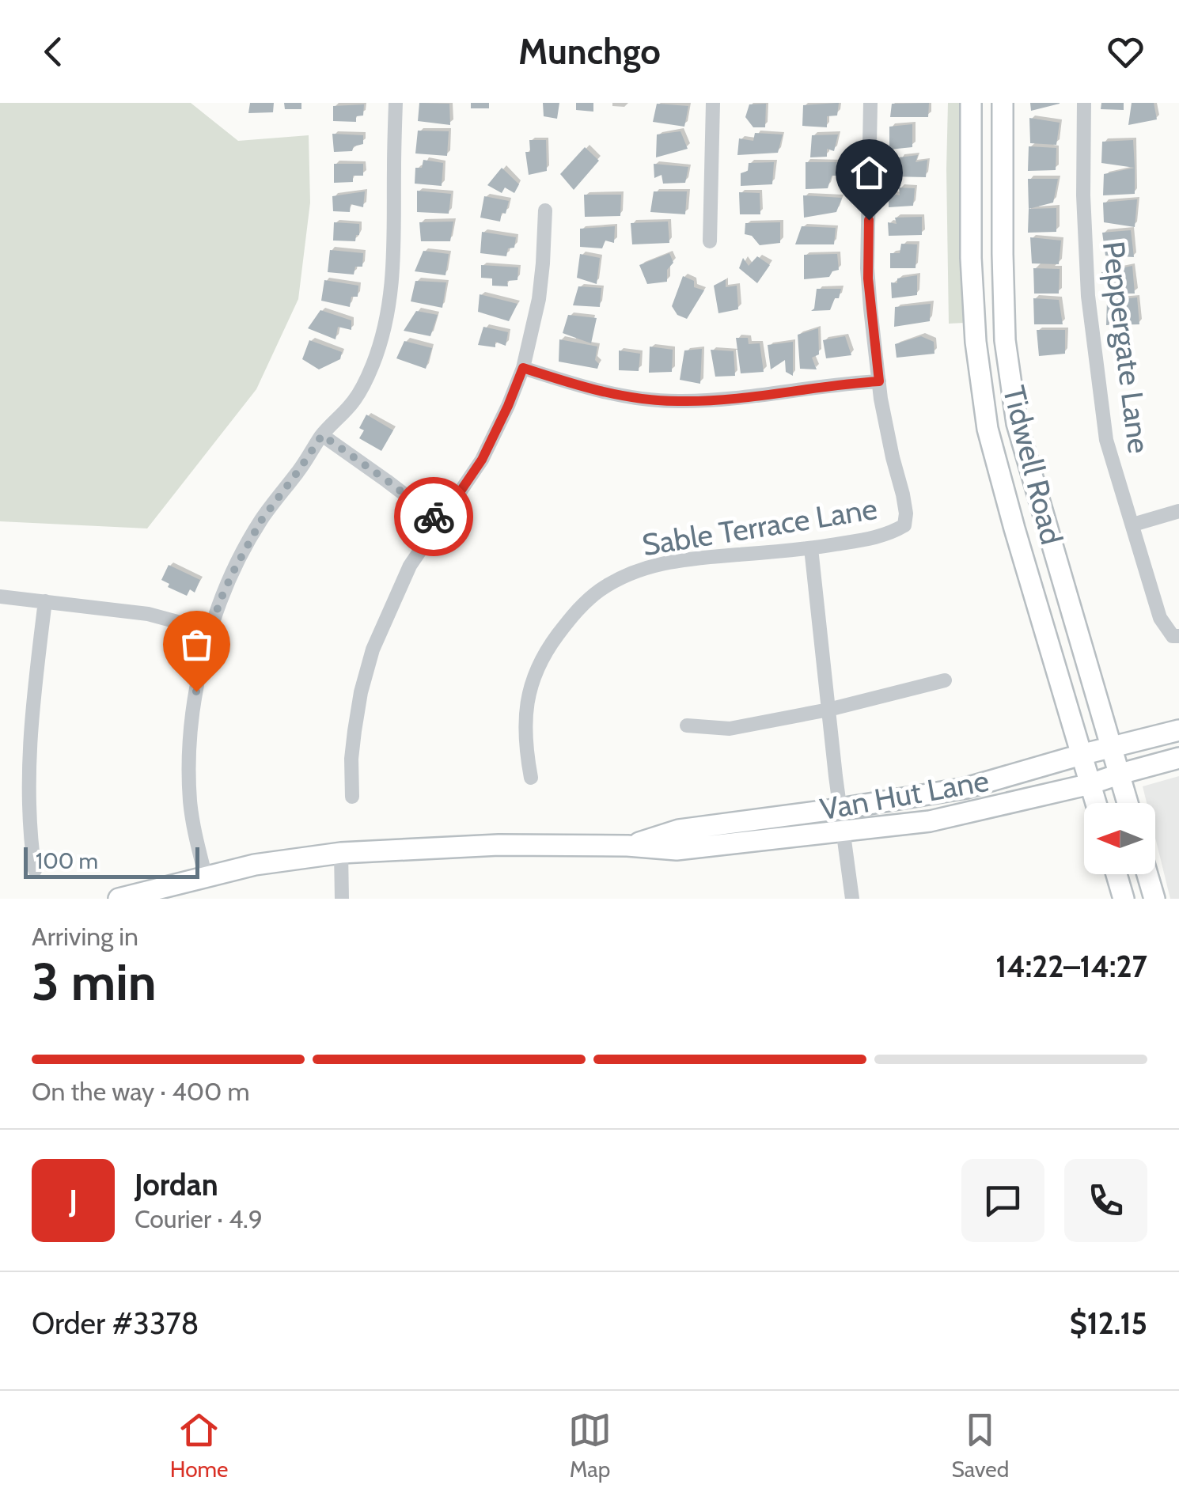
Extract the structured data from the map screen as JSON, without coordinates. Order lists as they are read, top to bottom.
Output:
{
  "streets": {
    "street": [
      "Peppergate Lane",
      "Tidwell Road",
      "Sable Terrace Lane",
      "Van Hut Lane"
    ]
  },
  "crossings": [
    ["Tidwell Road", "Van Hut Lane"]
  ],
  "scale_bar": "100 m",
  "north": "left",
  "page": {
    "header": "Munchgo",
    "scale": "100 m",
    "heading": ["3 min", "Arriving in", "14:22–14:27"],
    "panel": [
      "Jordan",
      "Courier · 4.9",
      "Order #3378",
      "$12.15"
    ],
    "bar": "On the way · 400 m",
    "round": "J",
    "tabs": ["Home", "Map", "Saved"]
  }
}
